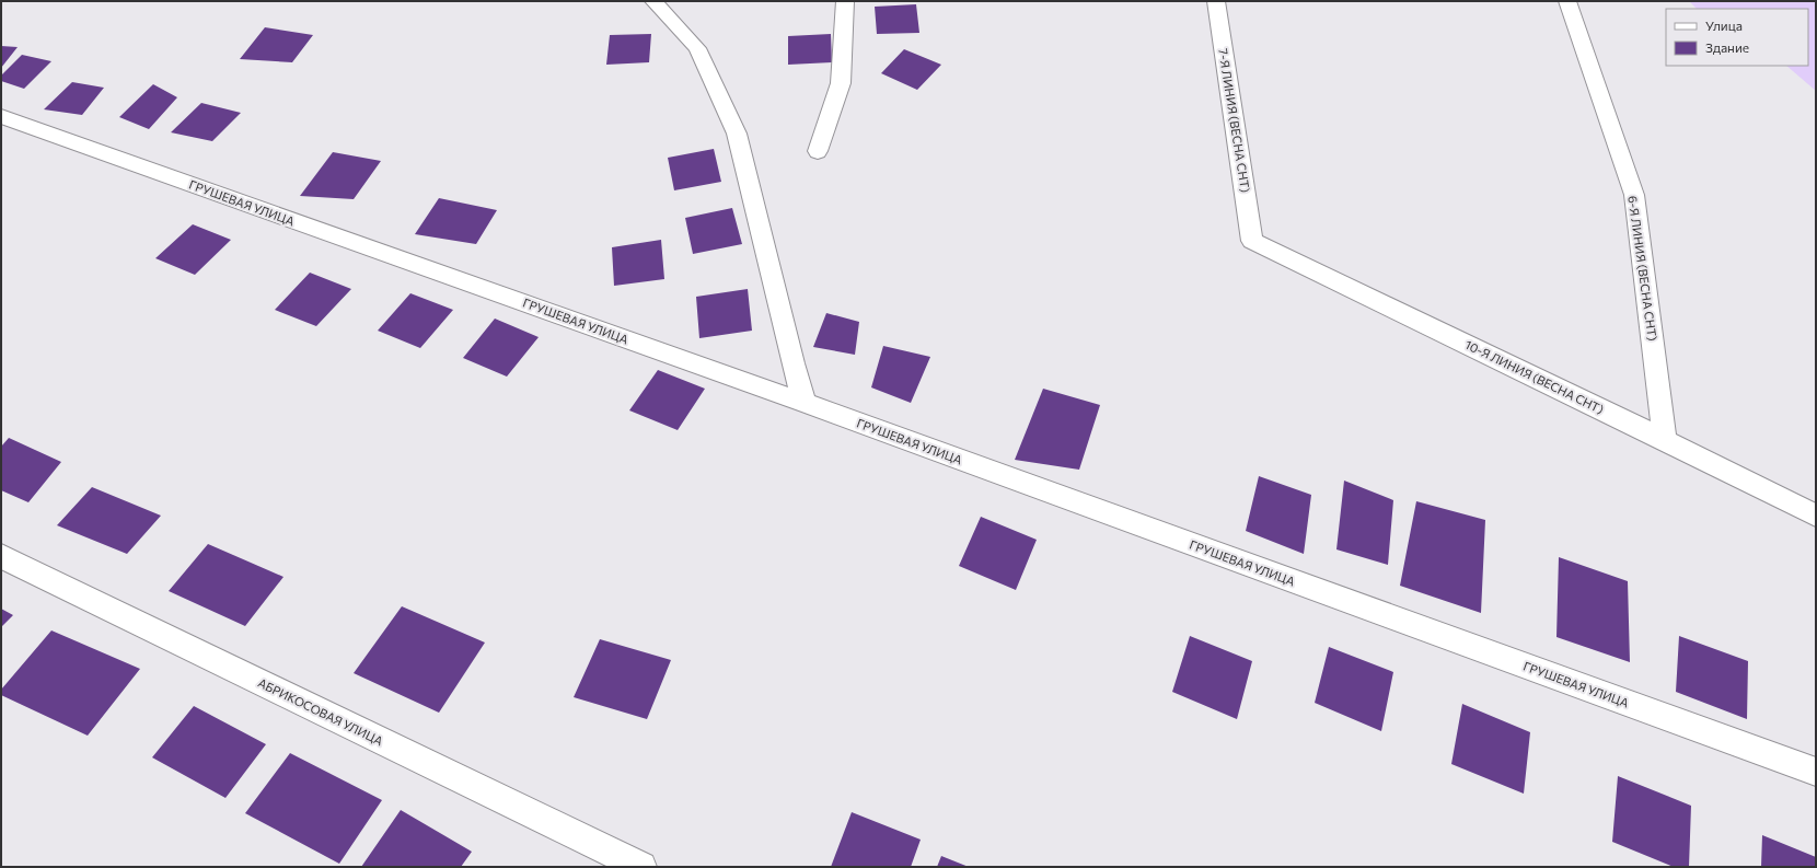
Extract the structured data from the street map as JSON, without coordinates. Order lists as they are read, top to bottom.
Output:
{
  "streets": {
    "street": [
      "7-Я ЛИНИЯ (ВЕСНА СНТ)",
      "ГРУШЕВАЯ УЛИЦА",
      "6-Я ЛИНИЯ (ВЕСНА СНТ)",
      "10-Я ЛИНИЯ (ВЕСНА СНТ)",
      "АБРИКОСОВАЯ УЛИЦА"
    ]
  },
  "crossings": [
    ["7-Я ЛИНИЯ (ВЕСНА СНТ)", "10-Я ЛИНИЯ (ВЕСНА СНТ)"],
    ["6-Я ЛИНИЯ (ВЕСНА СНТ)", "10-Я ЛИНИЯ (ВЕСНА СНТ)"]
  ],
  "legend": ["Улица", "Здание"]
}
